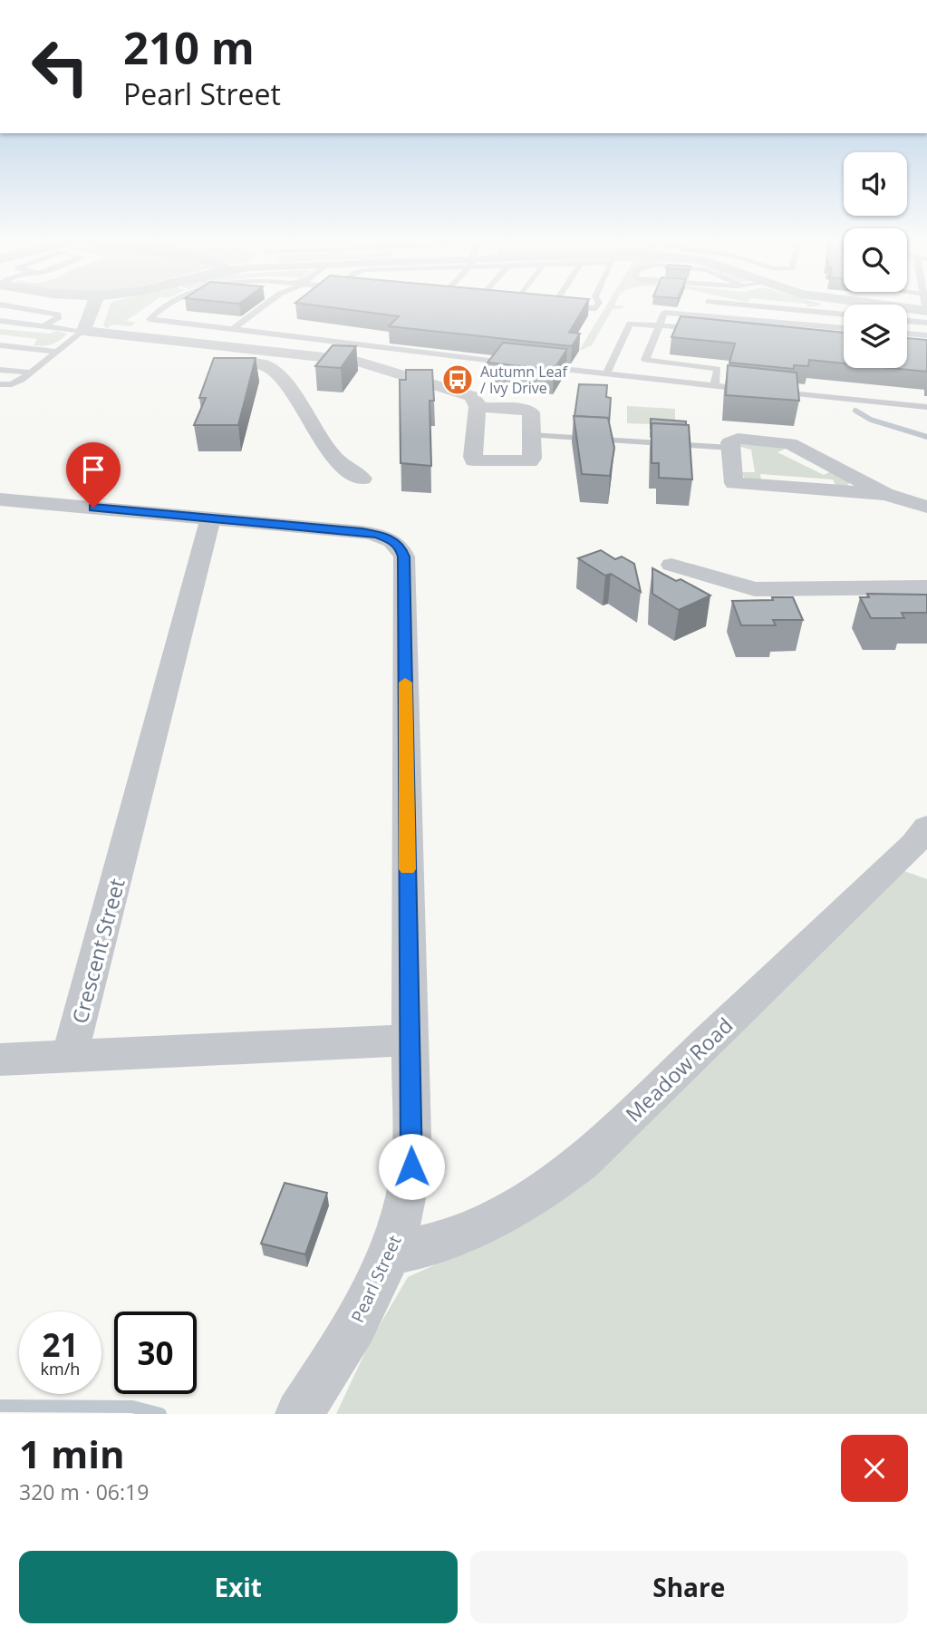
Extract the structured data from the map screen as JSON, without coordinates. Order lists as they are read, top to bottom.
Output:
{
  "streets": {
    "street": ["Crescent Street", "Meadow Road", "Pearl Street"]
  },
  "crossings": [
    ["Crescent Street", "Pearl Street"],
    ["Meadow Road", "Pearl Street"]
  ],
  "places": {
    "bus stop": ["Autumn Leaf / Ivy Drive"]
  },
  "page": {
    "turn": ["210 m", "Pearl Street"],
    "speed": "21 km/h",
    "limit": "30",
    "heading": ["1 min", "320 m · 06:19"],
    "buttons": ["Exit", "Share"]
  }
}
